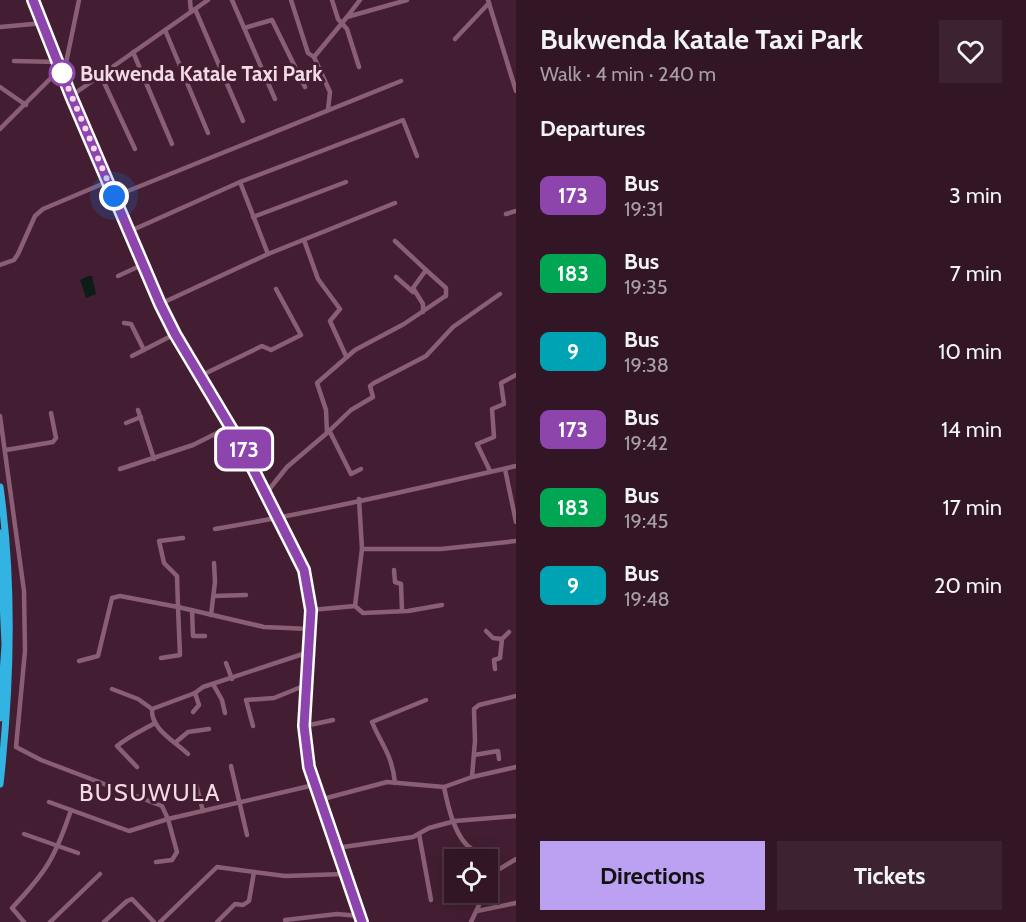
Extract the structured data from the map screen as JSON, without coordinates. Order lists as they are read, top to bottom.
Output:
{
  "districts": ["BUSUWULA"],
  "places": ["Bukwenda Katale Taxi Park"],
  "lines": ["bus line 173"],
  "page": {
    "on_map": "173",
    "heading": [
      ["Bukwenda Katale Taxi Park", "Walk · 4 min · 240 m"],
      "Departures"
    ],
    "list": [
      {
        "mark": "173",
        "name": "Bus",
        "note": "19:31",
        "value": "3 min"
      },
      {
        "mark": "183",
        "name": "Bus",
        "note": "19:35",
        "value": "7 min"
      },
      {
        "mark": "9",
        "name": "Bus",
        "note": "19:38",
        "value": "10 min"
      },
      {
        "mark": "173",
        "name": "Bus",
        "note": "19:42",
        "value": "14 min"
      },
      {
        "mark": "183",
        "name": "Bus",
        "note": "19:45",
        "value": "17 min"
      },
      {
        "mark": "9",
        "name": "Bus",
        "note": "19:48",
        "value": "20 min"
      }
    ],
    "buttons": ["Directions", "Tickets"]
  }
}
